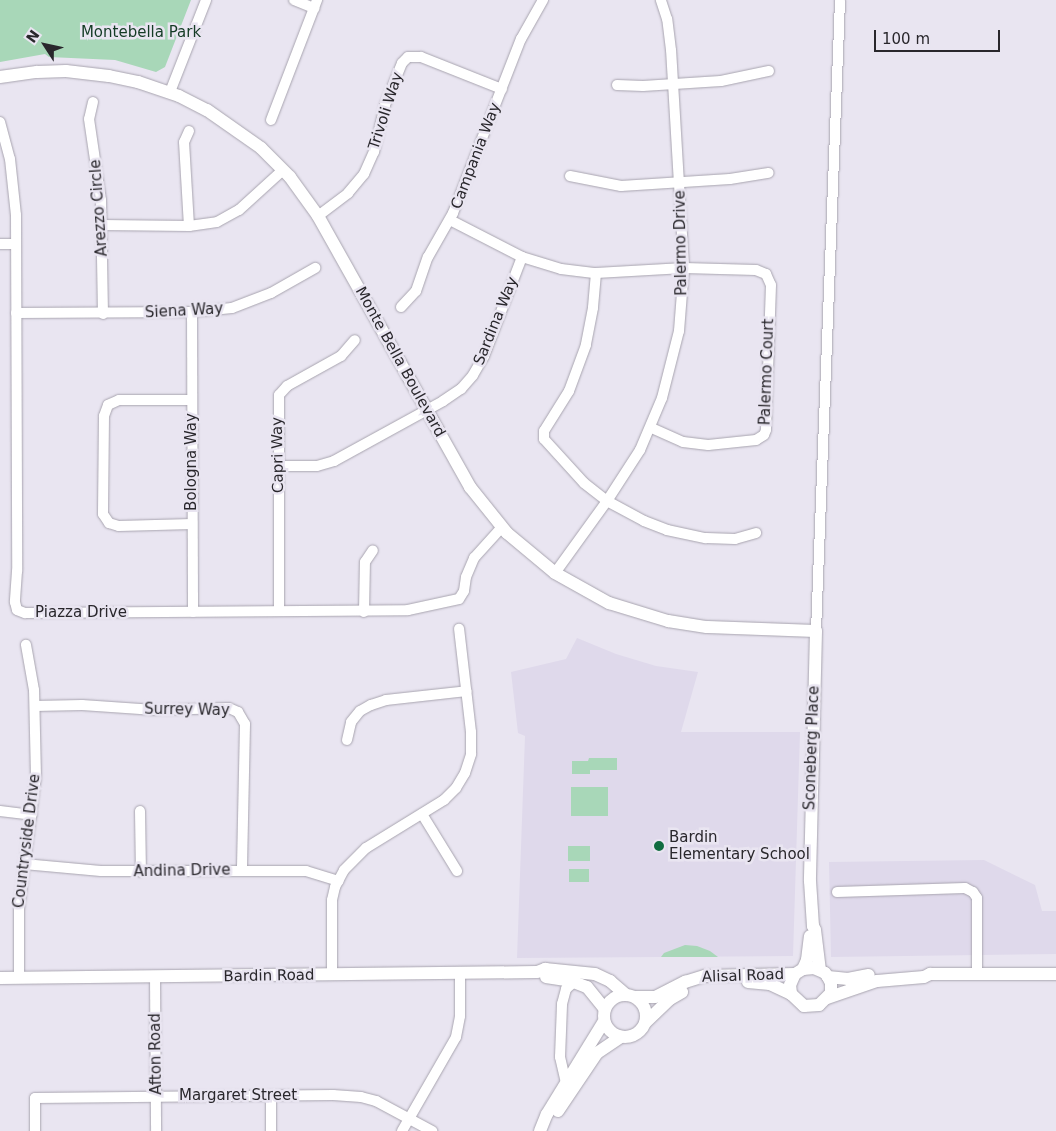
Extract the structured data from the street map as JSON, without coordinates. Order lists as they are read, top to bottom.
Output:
{
  "streets": {
    "street": [
      "Trivoli Way",
      "Campania Way",
      "Arezzo Circle",
      "Palermo Drive",
      "Siena Way",
      "Sardina Way",
      "Monte Bella Boulevard",
      "Palermo Court",
      "Capri Way",
      "Bologna Way",
      "Piazza Drive",
      "Surrey Way",
      "Sconeberg Place",
      "Countryside Drive",
      "Andina Drive",
      "Bardin Road",
      "Alisal Road",
      "Afton Road",
      "Margaret Street"
    ]
  },
  "crossings": [
    ["Trivoli Way", "Campania Way"],
    ["Trivoli Way", "Monte Bella Boulevard"],
    ["Arezzo Circle", "Siena Way"],
    ["Palermo Drive", "Monte Bella Boulevard"],
    ["Palermo Drive", "Palermo Court"],
    ["Siena Way", "Bologna Way"],
    ["Siena Way", "Piazza Drive"],
    ["Sardina Way", "Monte Bella Boulevard"],
    ["Sardina Way", "Capri Way"],
    ["Monte Bella Boulevard", "Piazza Drive"],
    ["Monte Bella Boulevard", "Sconeberg Place"],
    ["Capri Way", "Piazza Drive"],
    ["Bologna Way", "Piazza Drive"],
    ["Surrey Way", "Countryside Drive"],
    ["Surrey Way", "Andina Drive"],
    ["Sconeberg Place", "Alisal Road"],
    ["Countryside Drive", "Andina Drive"],
    ["Countryside Drive", "Bardin Road"],
    ["Bardin Road", "Alisal Road"],
    ["Bardin Road", "Afton Road"],
    ["Afton Road", "Margaret Street"]
  ],
  "parks": ["Montebella Park"],
  "places": ["Bardin Elementary School"],
  "scale_bar": "100 m",
  "north": "top left"
}
